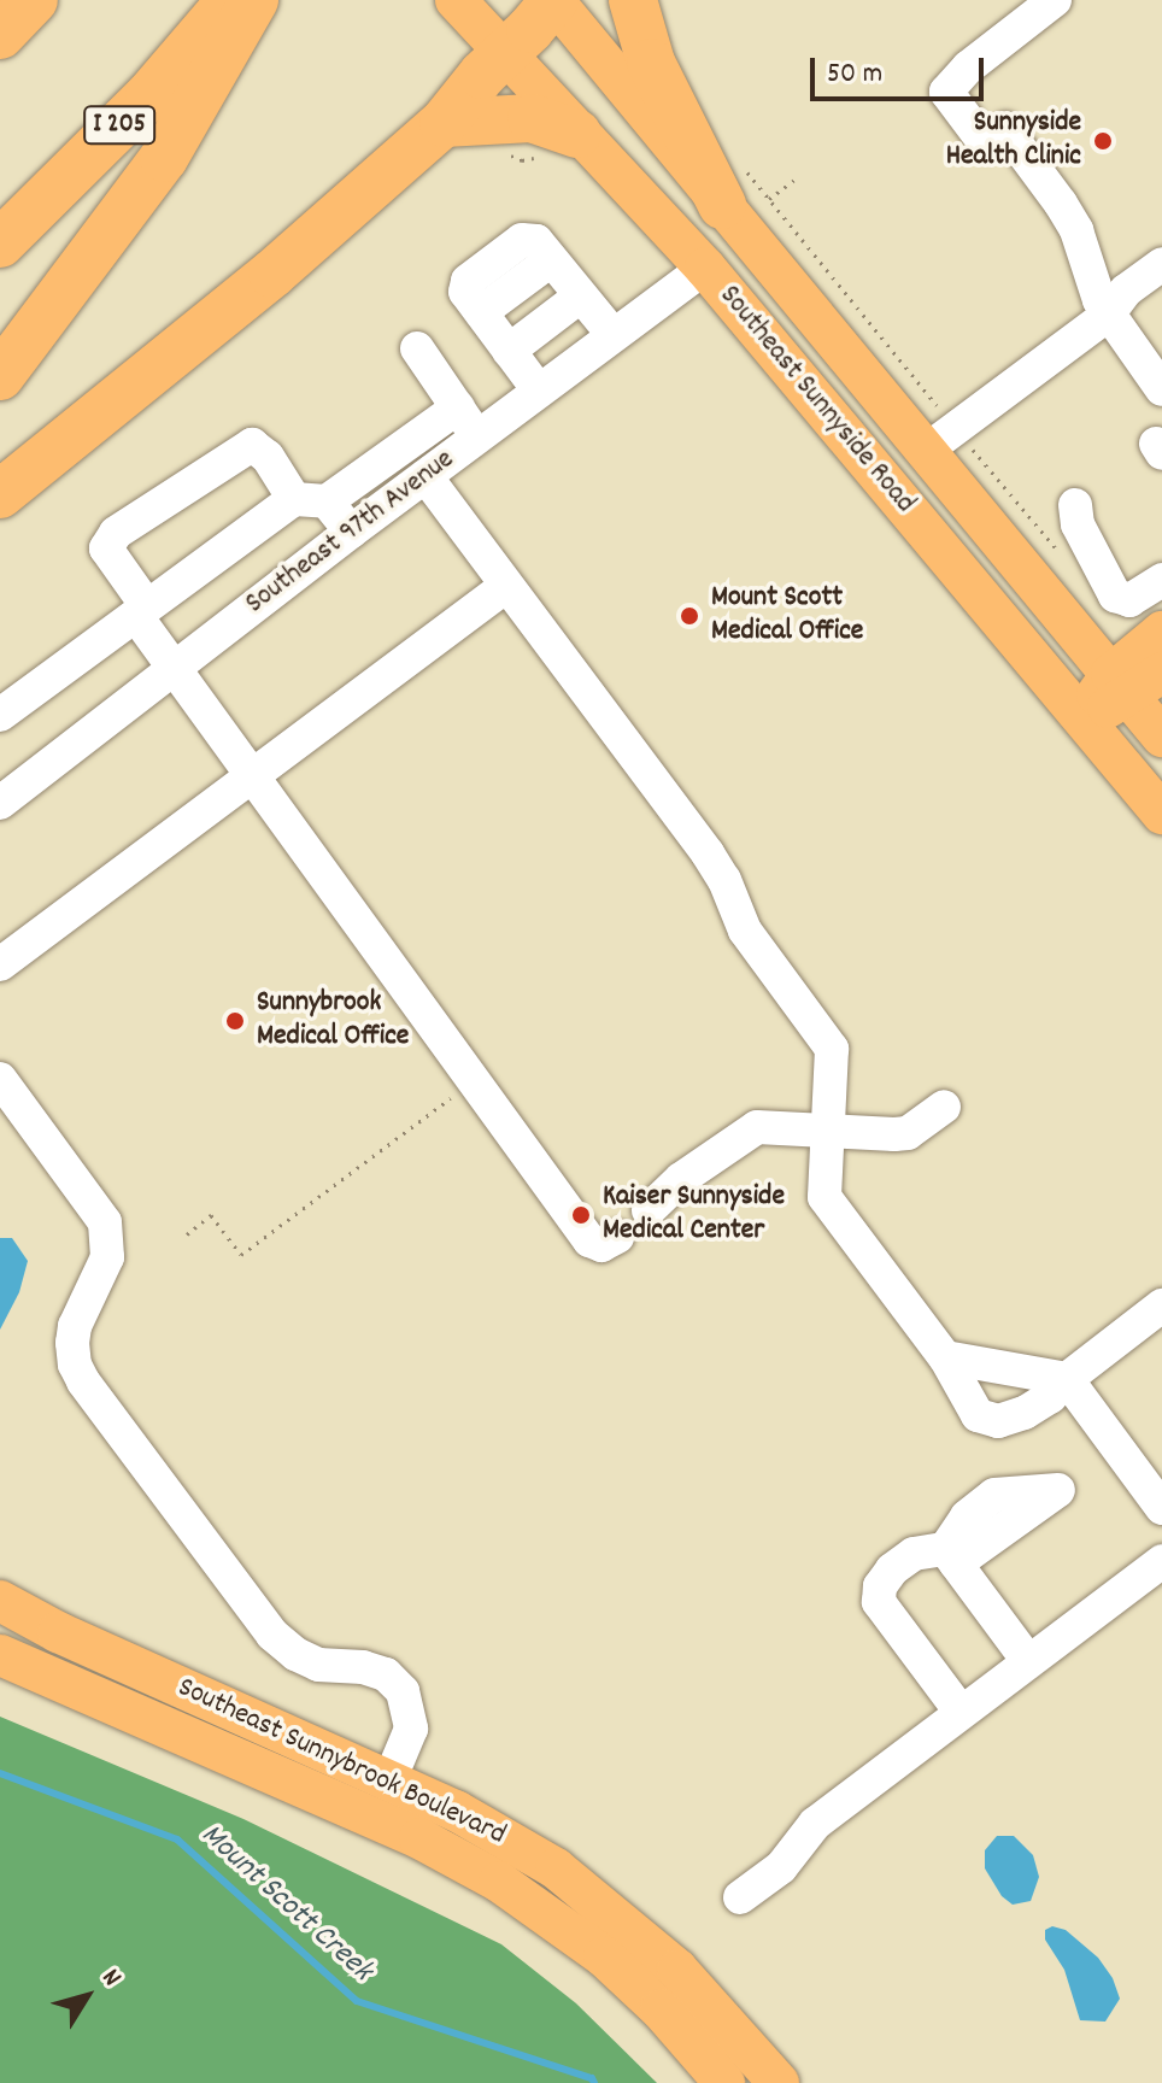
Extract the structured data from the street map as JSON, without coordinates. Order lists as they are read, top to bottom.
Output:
{
  "streets": {
    "highway": ["I 205"],
    "main road": ["Southeast Sunnyside Road", "Southeast Sunnybrook Boulevard"],
    "street": ["Southeast 97th Avenue"]
  },
  "crossings": [
    ["Southeast Sunnyside Road", "Southeast 97th Avenue"]
  ],
  "water": ["Mount Scott Creek"],
  "places": [
    "Sunnyside Health Clinic",
    "Mount Scott Medical Office",
    "Sunnybrook Medical Office",
    "Kaiser Sunnyside Medical Center"
  ],
  "scale_bar": "50 m",
  "north": "top right"
}
